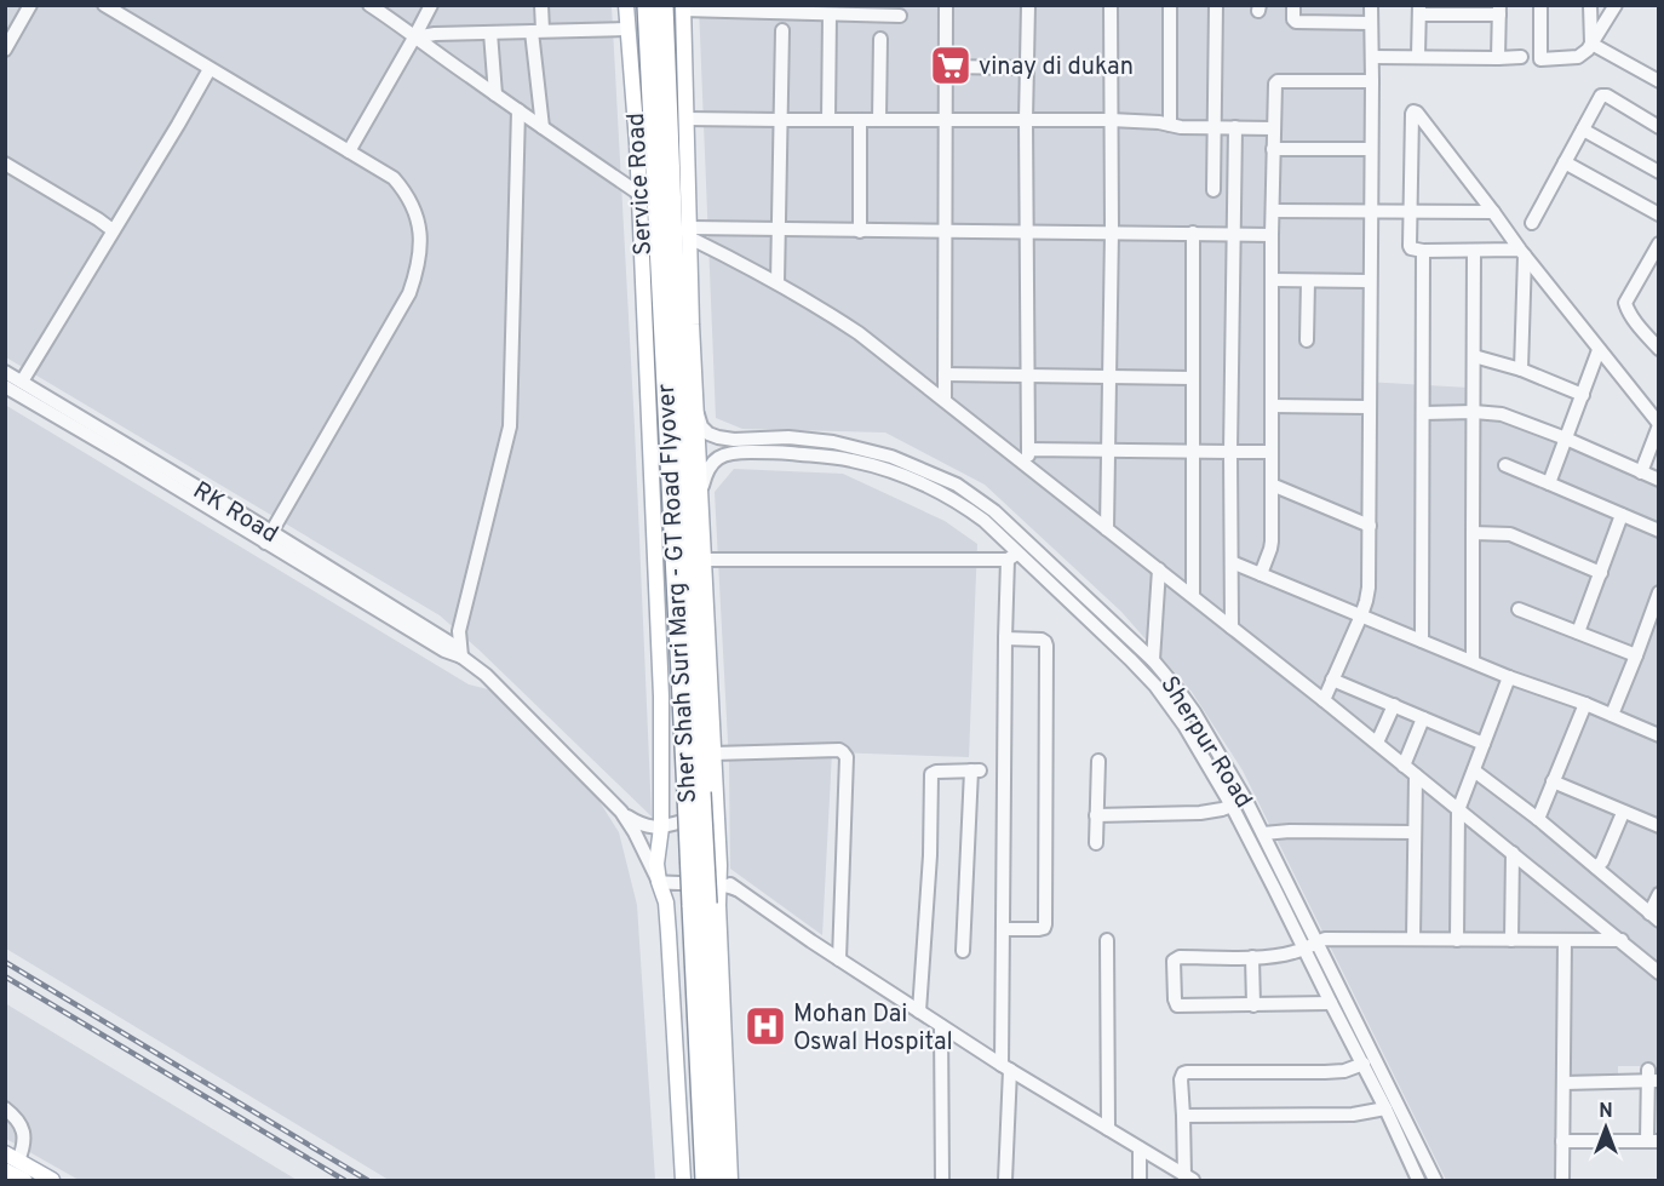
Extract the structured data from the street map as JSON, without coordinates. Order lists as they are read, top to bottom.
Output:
{
  "streets": {
    "highway": ["Sher Shah Suri Marg - GT Road Flyover"],
    "main road": ["Service Road"],
    "street": ["RK Road", "Sherpur Road"]
  },
  "crossings": [
    ["Service Road", "Sher Shah Suri Marg - GT Road Flyover"],
    ["Service Road", "Sherpur Road"]
  ],
  "places": {
    "supermarket": ["vinay di dukan"],
    "hospital": ["Mohan Dai Oswal Hospital"]
  },
  "north": "top"
}
